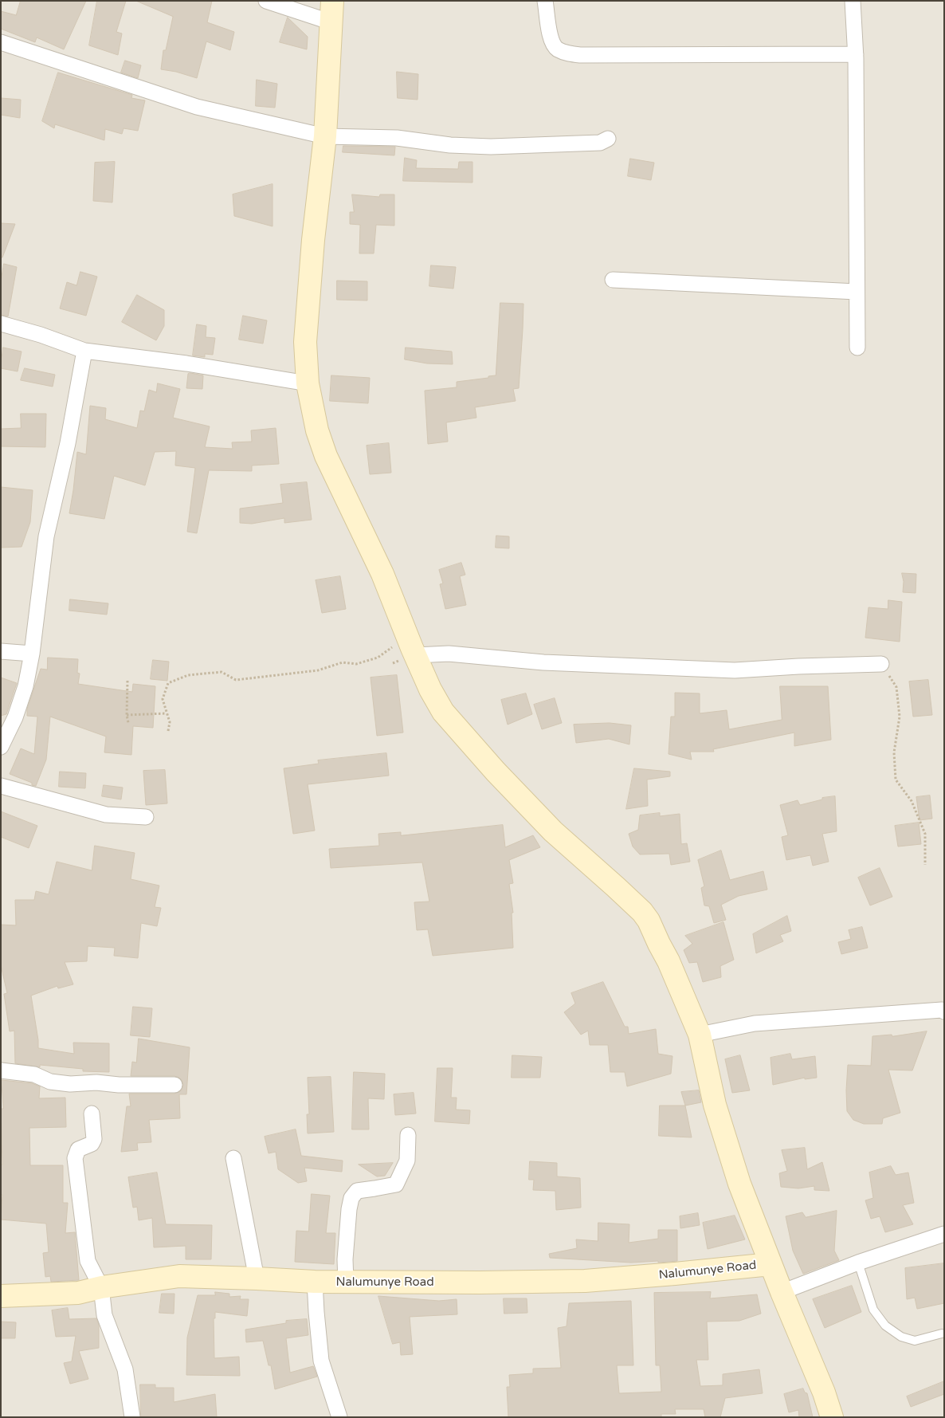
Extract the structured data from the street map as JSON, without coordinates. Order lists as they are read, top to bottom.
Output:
{
  "streets": {
    "street": ["Nalumunye Road"]
  }
}
